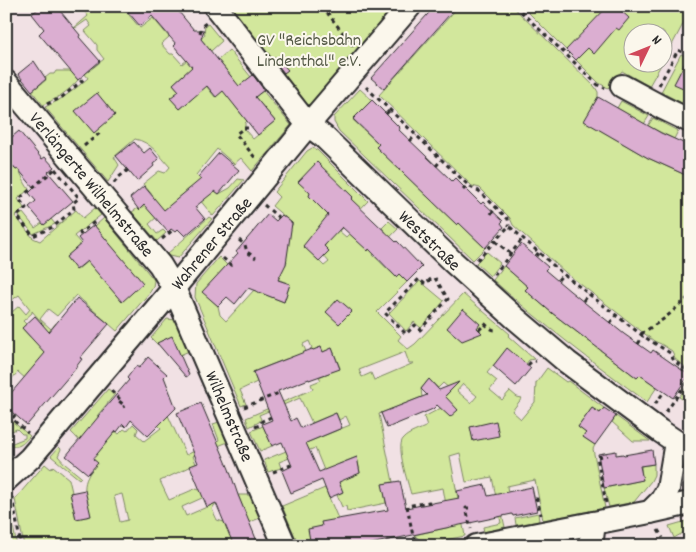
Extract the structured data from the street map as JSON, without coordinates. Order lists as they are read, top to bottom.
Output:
{
  "streets": {
    "street": [
      "Verlängerte Wilhelmstraße",
      "Weststraße",
      "Wahrener Straße",
      "Wilhelmstraße"
    ]
  },
  "crossings": [
    ["Verlängerte Wilhelmstraße", "Wahrener Straße"],
    ["Verlängerte Wilhelmstraße", "Wilhelmstraße"],
    ["Weststraße", "Wahrener Straße"],
    ["Wahrener Straße", "Wilhelmstraße"]
  ],
  "parks": ["GV \"Reichsbahn Lindenthal\" e.V."],
  "north": "top right"
}
